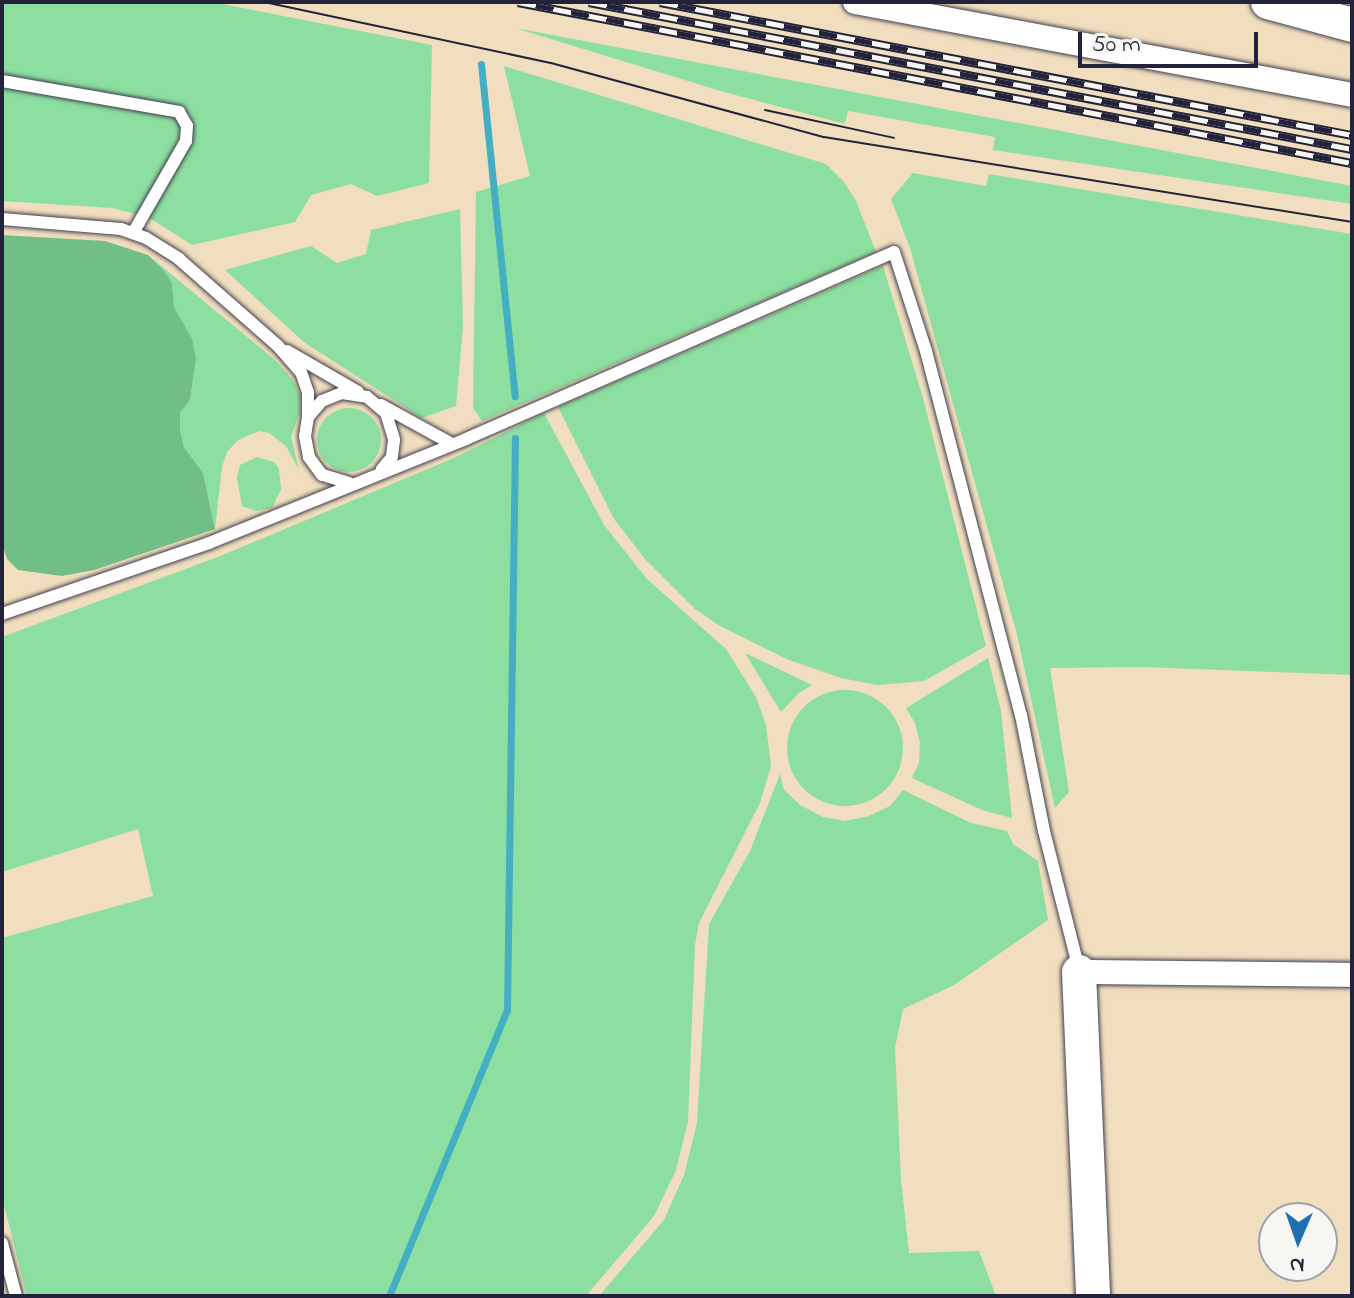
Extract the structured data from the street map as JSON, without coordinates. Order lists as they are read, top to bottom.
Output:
{
  "scale_bar": "50 m",
  "north": "bottom"
}
